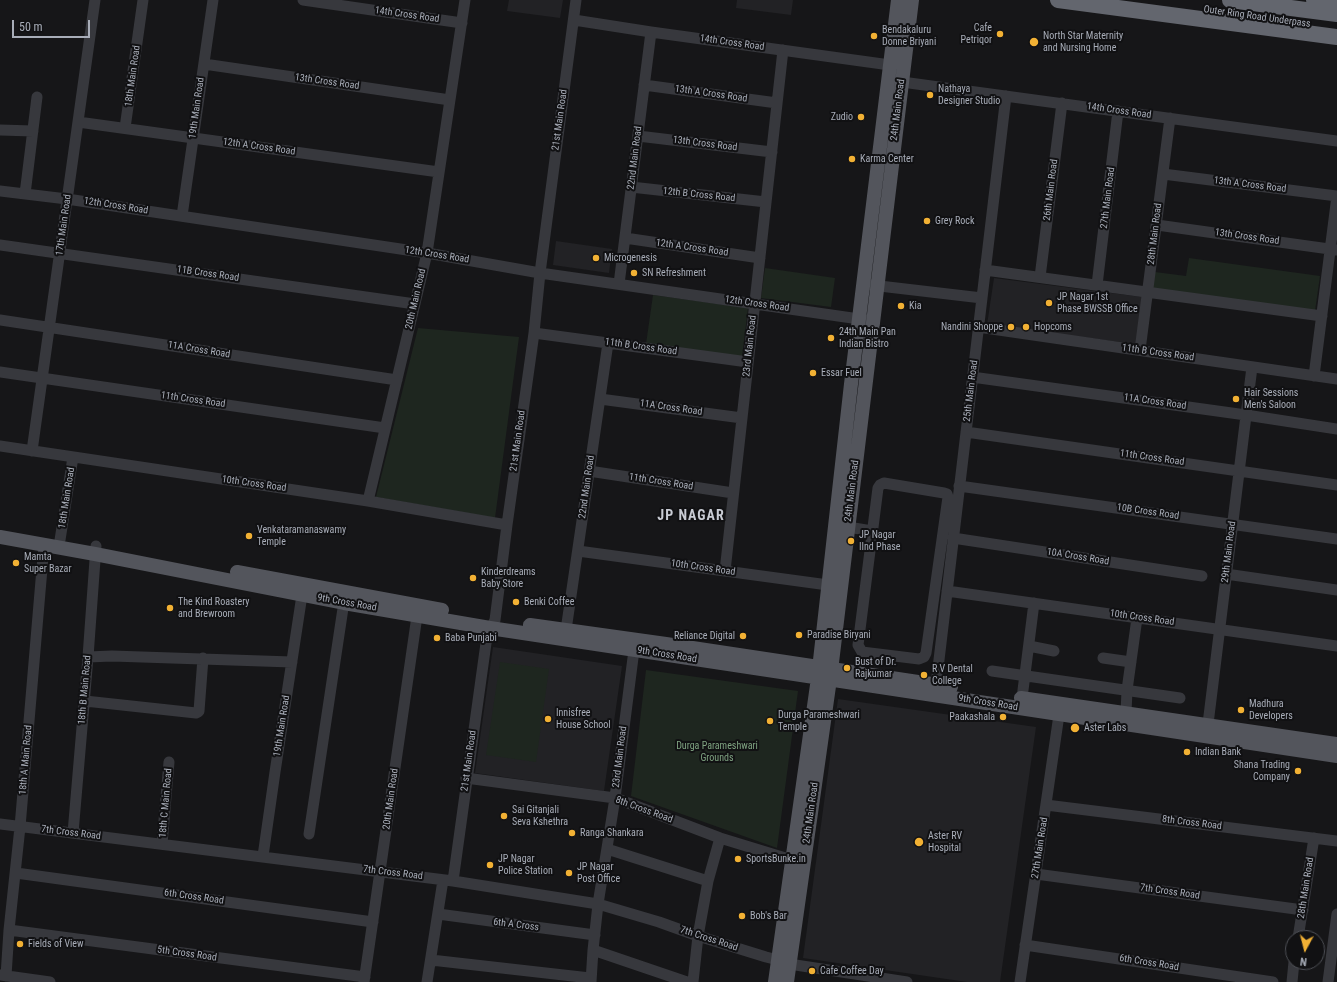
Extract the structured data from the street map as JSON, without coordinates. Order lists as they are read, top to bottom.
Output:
{
  "streets": {
    "highway": ["Outer Ring Road Underpass"],
    "main road": ["24th Main Road", "9th Cross Road"],
    "street": [
      "14th Cross Road",
      "18th Main Road",
      "13th Cross Road",
      "13th A Cross Road",
      "19th Main Road",
      "21st Main Road",
      "12th A Cross Road",
      "22nd Main Road",
      "26th Main Road",
      "12th B Cross Road",
      "27th Main Road",
      "12th Cross Road",
      "17th Main Road",
      "28th Main Road",
      "11B Cross Road",
      "20th Main Road",
      "23rd Main Road",
      "11th B Cross Road",
      "11A Cross Road",
      "25th Main Road",
      "11th Cross Road",
      "10th Cross Road",
      "10B Cross Road",
      "29th Main Road",
      "10A Cross Road",
      "18th B Main Road",
      "18th A Main Road",
      "18th C Main Road",
      "8th Cross Road",
      "7th Cross Road",
      "6th Cross Road",
      "6th A Cross",
      "5th Cross Road"
    ]
  },
  "crossings": [
    ["14th Cross Road", "24th Main Road"],
    ["14th Cross Road", "21st Main Road"],
    ["14th Cross Road", "22nd Main Road"],
    ["14th Cross Road", "26th Main Road"],
    ["14th Cross Road", "27th Main Road"],
    ["14th Cross Road", "28th Main Road"],
    ["14th Cross Road", "20th Main Road"],
    ["14th Cross Road", "23rd Main Road"],
    ["14th Cross Road", "25th Main Road"],
    ["18th Main Road", "12th A Cross Road"],
    ["18th Main Road", "10th Cross Road"],
    ["18th Main Road", "9th Cross Road"],
    ["13th Cross Road", "19th Main Road"],
    ["13th Cross Road", "22nd Main Road"],
    ["13th Cross Road", "28th Main Road"],
    ["13th Cross Road", "20th Main Road"],
    ["13th Cross Road", "23rd Main Road"],
    ["13th A Cross Road", "22nd Main Road"],
    ["13th A Cross Road", "28th Main Road"],
    ["13th A Cross Road", "23rd Main Road"],
    ["19th Main Road", "12th A Cross Road"],
    ["19th Main Road", "12th Cross Road"],
    ["19th Main Road", "9th Cross Road"],
    ["19th Main Road", "7th Cross Road"],
    ["24th Main Road", "12th Cross Road"],
    ["24th Main Road", "10th Cross Road"],
    ["24th Main Road", "9th Cross Road"],
    ["24th Main Road", "8th Cross Road"],
    ["24th Main Road", "7th Cross Road"],
    ["21st Main Road", "12th Cross Road"],
    ["21st Main Road", "11th B Cross Road"],
    ["21st Main Road", "10th Cross Road"],
    ["21st Main Road", "9th Cross Road"],
    ["21st Main Road", "8th Cross Road"],
    ["21st Main Road", "7th Cross Road"],
    ["21st Main Road", "6th A Cross"],
    ["12th A Cross Road", "22nd Main Road"],
    ["12th A Cross Road", "17th Main Road"],
    ["12th A Cross Road", "20th Main Road"],
    ["12th A Cross Road", "23rd Main Road"],
    ["22nd Main Road", "12th B Cross Road"],
    ["22nd Main Road", "12th Cross Road"],
    ["22nd Main Road", "11th B Cross Road"],
    ["22nd Main Road", "11A Cross Road"],
    ["22nd Main Road", "11th Cross Road"],
    ["22nd Main Road", "10th Cross Road"],
    ["22nd Main Road", "9th Cross Road"],
    ["12th B Cross Road", "23rd Main Road"],
    ["27th Main Road", "9th Cross Road"],
    ["27th Main Road", "8th Cross Road"],
    ["27th Main Road", "7th Cross Road"],
    ["27th Main Road", "6th Cross Road"],
    ["12th Cross Road", "17th Main Road"],
    ["12th Cross Road", "20th Main Road"],
    ["12th Cross Road", "23rd Main Road"],
    ["17th Main Road", "11B Cross Road"],
    ["17th Main Road", "11A Cross Road"],
    ["17th Main Road", "11th Cross Road"],
    ["17th Main Road", "10th Cross Road"],
    ["28th Main Road", "11th B Cross Road"],
    ["28th Main Road", "8th Cross Road"],
    ["28th Main Road", "7th Cross Road"],
    ["11B Cross Road", "20th Main Road"],
    ["20th Main Road", "11A Cross Road"],
    ["20th Main Road", "11th Cross Road"],
    ["20th Main Road", "10th Cross Road"],
    ["20th Main Road", "9th Cross Road"],
    ["20th Main Road", "7th Cross Road"],
    ["20th Main Road", "6th Cross Road"],
    ["20th Main Road", "5th Cross Road"],
    ["23rd Main Road", "11th B Cross Road"],
    ["23rd Main Road", "11A Cross Road"],
    ["23rd Main Road", "11th Cross Road"],
    ["23rd Main Road", "10th Cross Road"],
    ["23rd Main Road", "9th Cross Road"],
    ["23rd Main Road", "8th Cross Road"],
    ["23rd Main Road", "7th Cross Road"],
    ["23rd Main Road", "6th A Cross"],
    ["11th B Cross Road", "25th Main Road"],
    ["11th B Cross Road", "29th Main Road"],
    ["11A Cross Road", "25th Main Road"],
    ["11A Cross Road", "29th Main Road"],
    ["25th Main Road", "11th Cross Road"],
    ["25th Main Road", "10th Cross Road"],
    ["25th Main Road", "10B Cross Road"],
    ["25th Main Road", "10A Cross Road"],
    ["25th Main Road", "9th Cross Road"],
    ["11th Cross Road", "29th Main Road"],
    ["10th Cross Road", "29th Main Road"],
    ["10B Cross Road", "29th Main Road"],
    ["29th Main Road", "9th Cross Road"],
    ["9th Cross Road", "18th B Main Road"],
    ["9th Cross Road", "18th A Main Road"],
    ["18th B Main Road", "7th Cross Road"],
    ["18th A Main Road", "7th Cross Road"],
    ["18th A Main Road", "6th Cross Road"],
    ["18th A Main Road", "5th Cross Road"],
    ["18th C Main Road", "7th Cross Road"]
  ],
  "districts": ["JP NAGAR"],
  "parks": ["Durga Parameshwari Grounds"],
  "places": [
    "Cafe Petriqor",
    "Bendakaluru Donne Briyani",
    "North Star Maternity and Nursing Home",
    "Nathaya Designer Studio",
    "Zudio",
    "Karma Center",
    "Grey Rock",
    "Microgenesis",
    "SN Refreshment",
    "JP Nagar 1st Phase BWSSB Office",
    "Kia",
    "Nandini Shoppe",
    "Hopcoms",
    "24th Main Pan Indian Bistro",
    "Essar Fuel",
    "Hair Sessions Men's Saloon",
    "Venkataramanaswamy Temple",
    "JP Nagar IInd Phase",
    "Mamta Super Bazar",
    "Kinderdreams Baby Store",
    "Benki Coffee",
    "The Kind Roastery and Brewroom",
    "Paradise Biryani",
    "Reliance Digital",
    "Baba Punjabi",
    "Bust of Dr. Rajkumar",
    "R V Dental College",
    "Madhura Developers",
    "Paakashala",
    "Innisfree House School",
    "Durga Parameshwari Temple",
    "Aster Labs",
    "Indian Bank",
    "Shana Trading Company",
    "Sai Gitanjali Seva Kshethra",
    "Ranga Shankara",
    "Aster RV Hospital",
    "SportsBunke.in",
    "JP Nagar Police Station",
    "JP Nagar Post Office",
    "Bob's Bar",
    "Fields of View",
    "Cafe Coffee Day"
  ],
  "scale_bar": "50 m",
  "north": "bottom"
}
